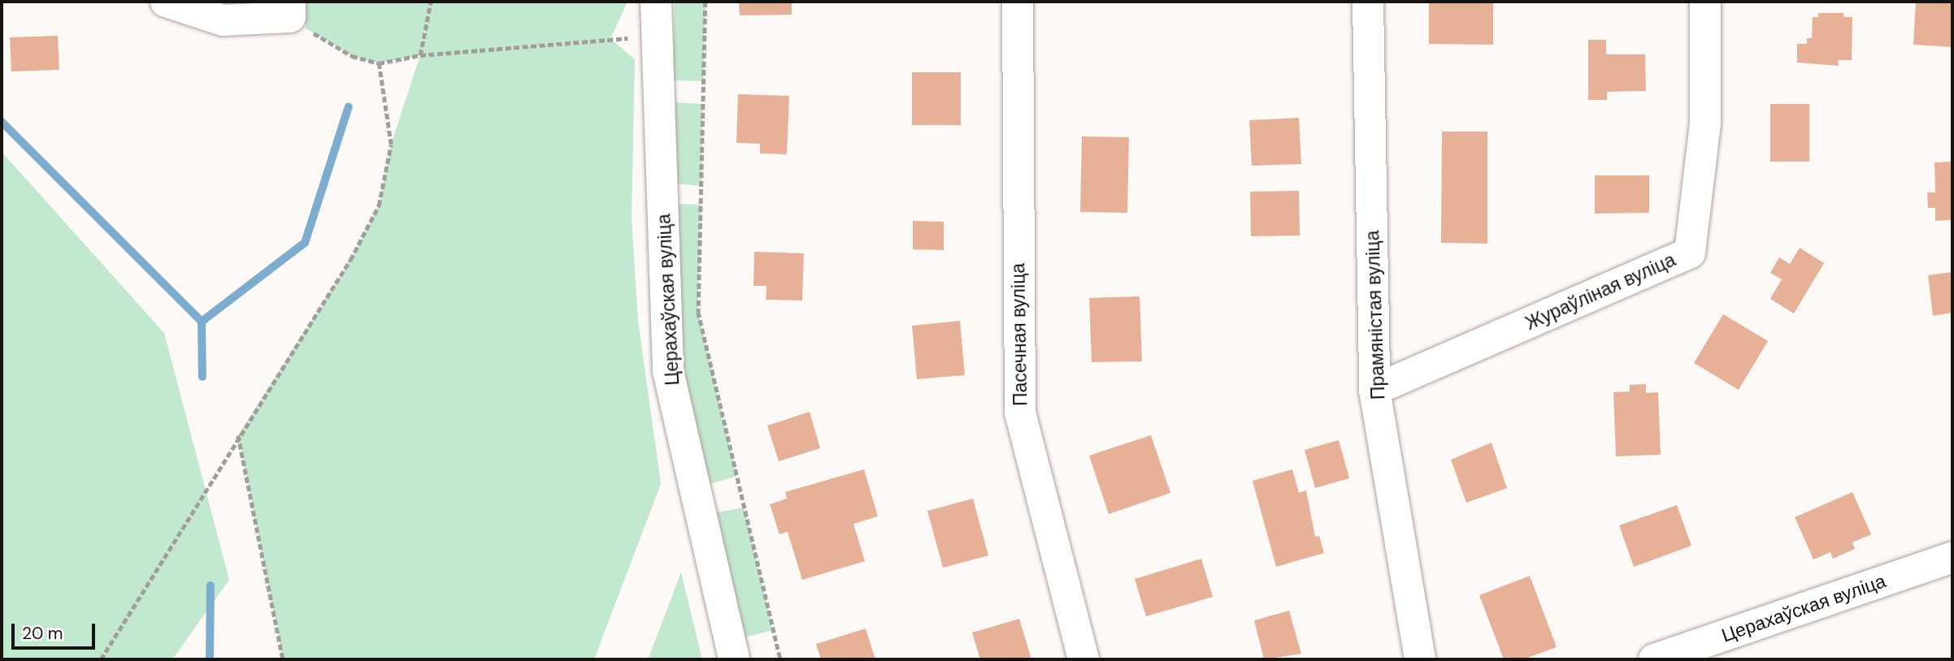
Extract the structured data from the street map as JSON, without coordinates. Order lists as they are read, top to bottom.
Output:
{
  "streets": {
    "street": [
      "Жураўліная вуліца",
      "Церахаўская вуліца",
      "Прамяністая вуліца",
      "Пасечная вуліца"
    ]
  },
  "crossings": [
    ["Жураўліная вуліца", "Прамяністая вуліца"]
  ],
  "scale_bar": "20 m"
}
